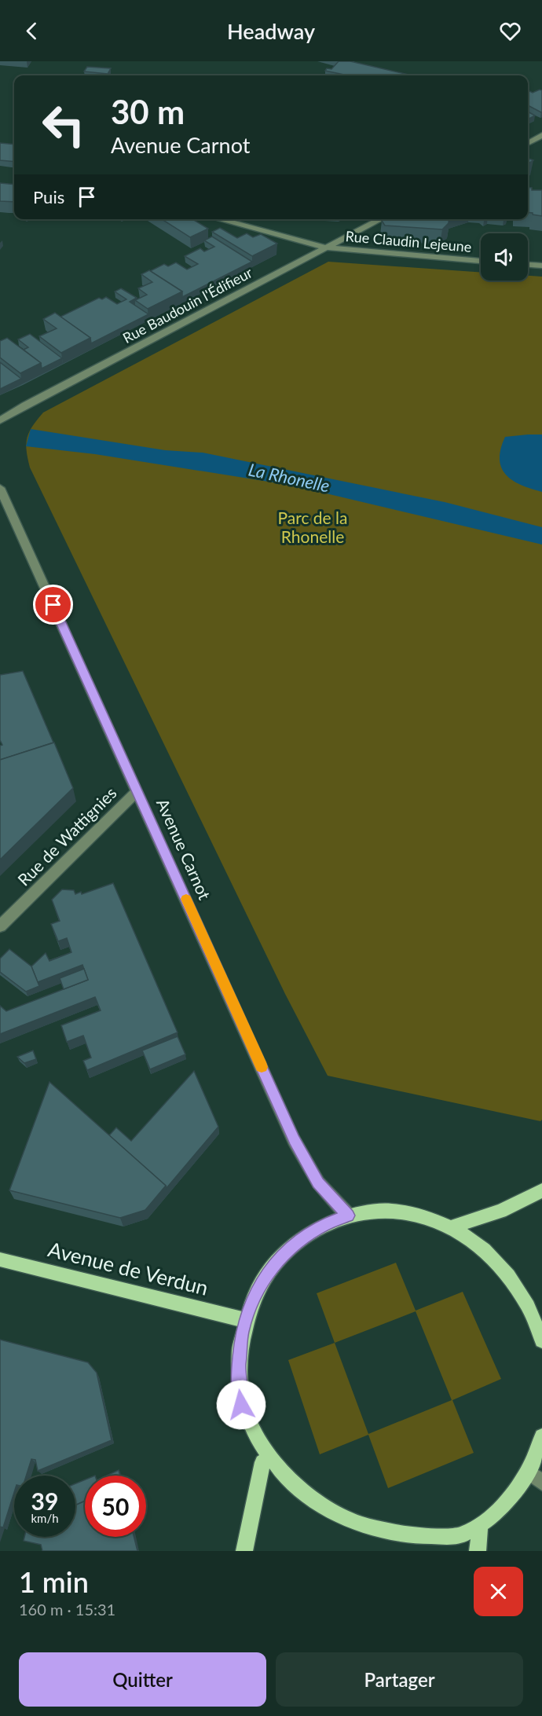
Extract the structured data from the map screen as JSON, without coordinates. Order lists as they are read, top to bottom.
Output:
{
  "streets": {
    "main road": ["Avenue de Verdun"],
    "street": [
      "Rue Claudin Lejeune",
      "Rue Baudouin l'Édifieur",
      "Rue de Wattignies",
      "Avenue Carnot"
    ]
  },
  "crossings": [
    ["Rue Claudin Lejeune", "Rue Baudouin l'Édifieur"],
    ["Rue de Wattignies", "Avenue Carnot"]
  ],
  "water": ["La Rhonelle"],
  "parks": ["Parc de la Rhonelle"],
  "page": {
    "header": "Headway",
    "turn": ["30 m", "Avenue Carnot"],
    "then": "Puis",
    "speed": "39 km/h",
    "limit": "50",
    "heading": ["1 min", "160 m · 15:31"],
    "buttons": ["Quitter", "Partager"]
  }
}
